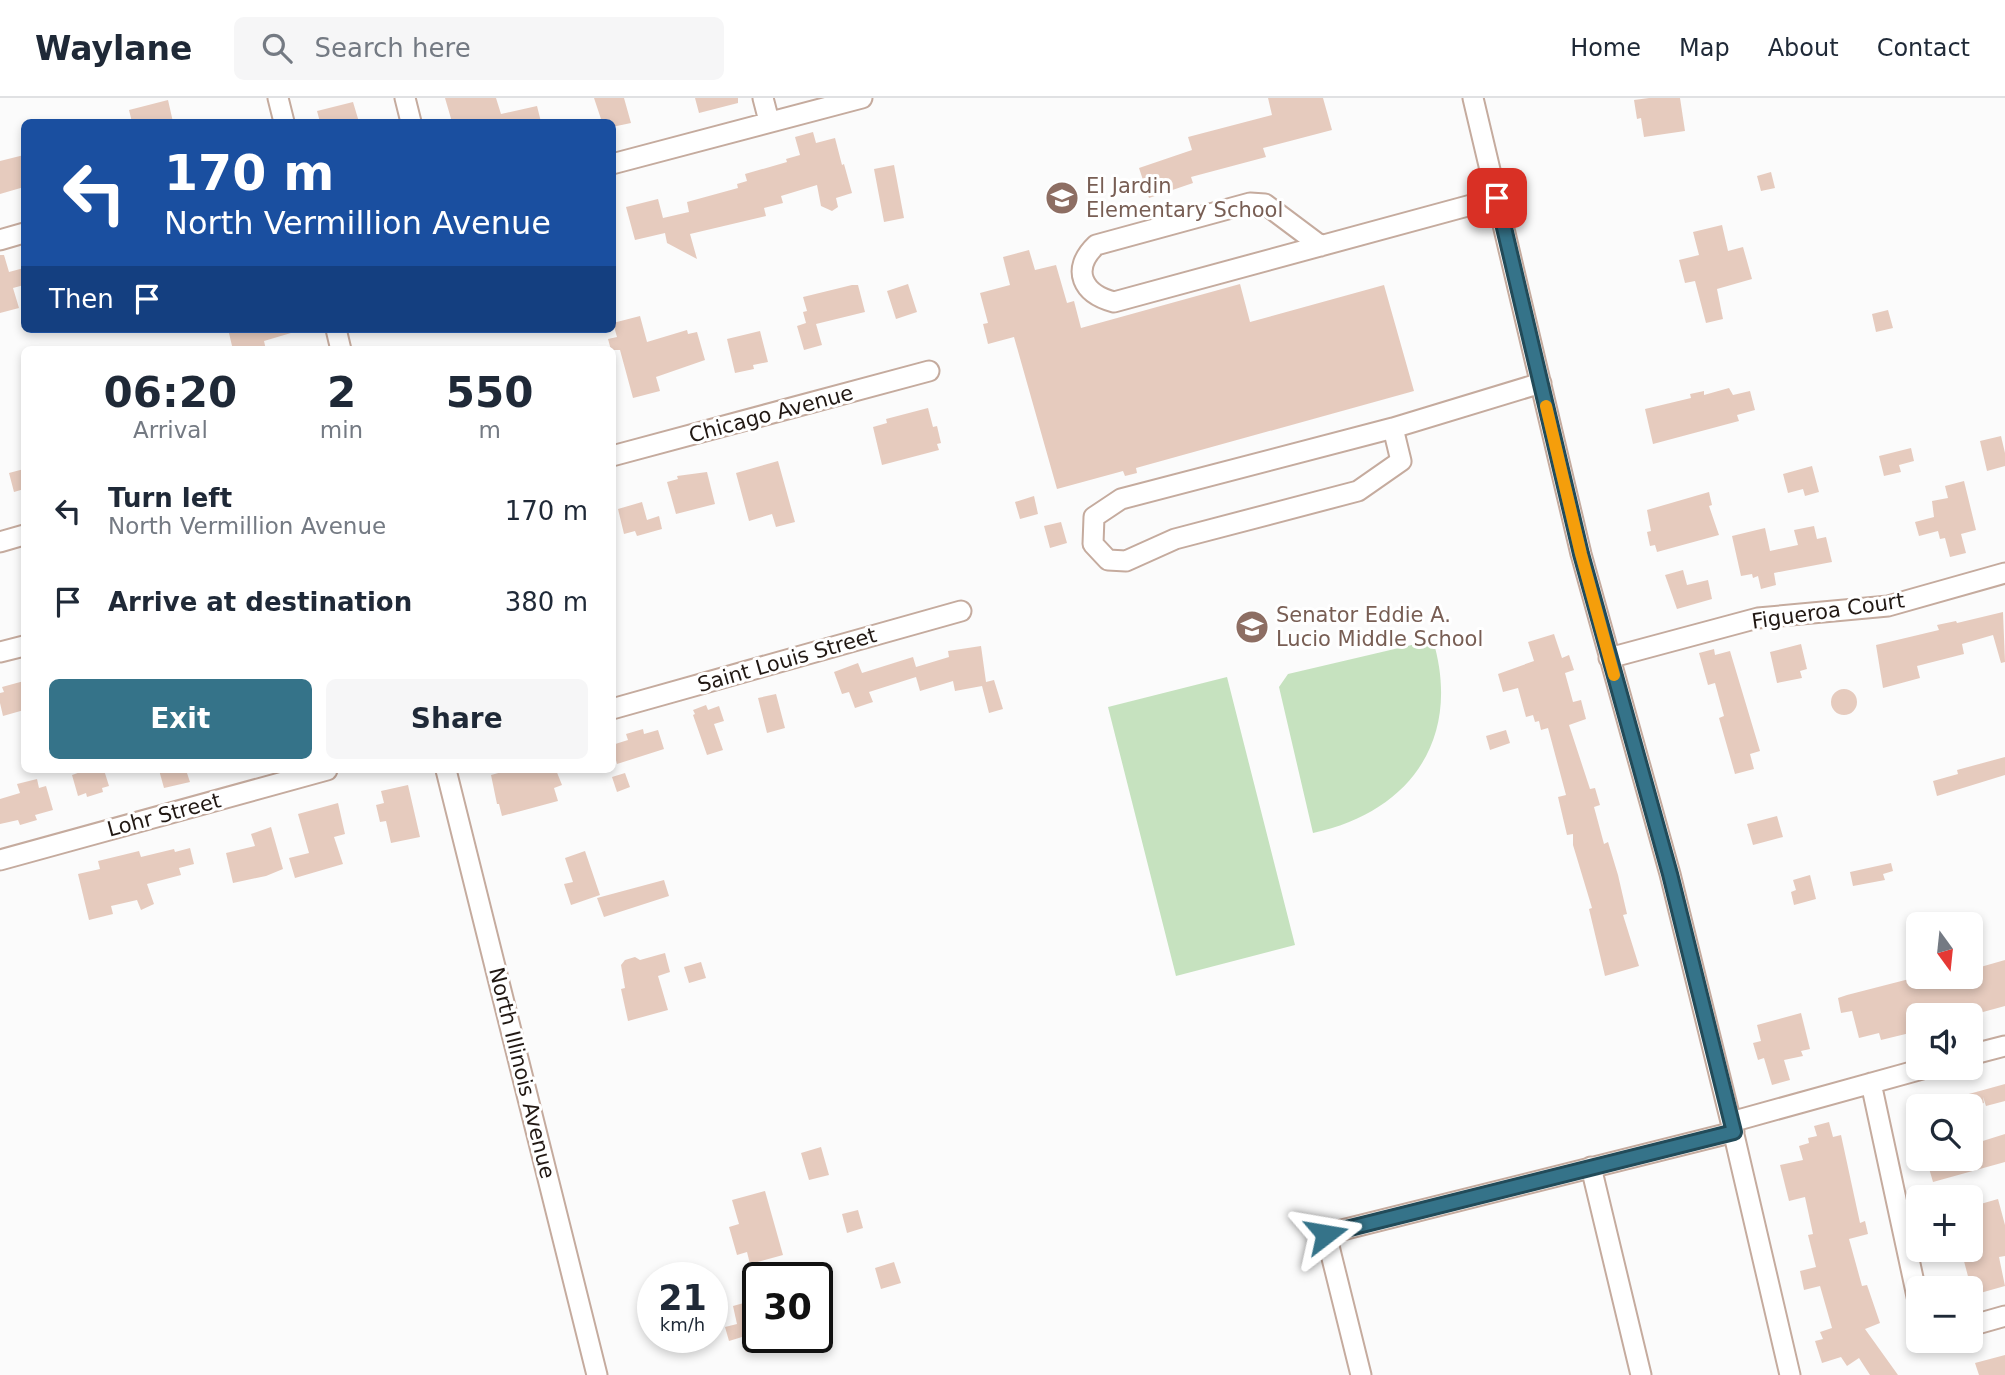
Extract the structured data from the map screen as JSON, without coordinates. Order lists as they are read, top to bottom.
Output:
{
  "streets": {
    "street": [
      "Chicago Avenue",
      "Figueroa Court",
      "Saint Louis Street",
      "Lohr Street",
      "North Illinois Avenue"
    ]
  },
  "places": {
    "school or university": ["El Jardin Elementary School", "Senator Eddie A. Lucio Middle School"]
  },
  "north": "bottom",
  "page": {
    "header": "Waylane",
    "search": "Search here",
    "nav": [
      "Home",
      "Map",
      "About",
      "Contact"
    ],
    "turn": ["170 m", "North Vermillion Avenue"],
    "then": "Then",
    "eta": [
      "06:20",
      "Arrival",
      "2",
      "min",
      "550",
      "m"
    ],
    "list": [
      {
        "name": "Turn left",
        "note": "North Vermillion Avenue",
        "value": "170 m"
      },
      {
        "name": "Arrive at destination",
        "value": "380 m"
      }
    ],
    "buttons": ["Exit", "Share"],
    "map_buttons": ["+", "−"],
    "speed": "21 km/h",
    "limit": "30"
  }
}
